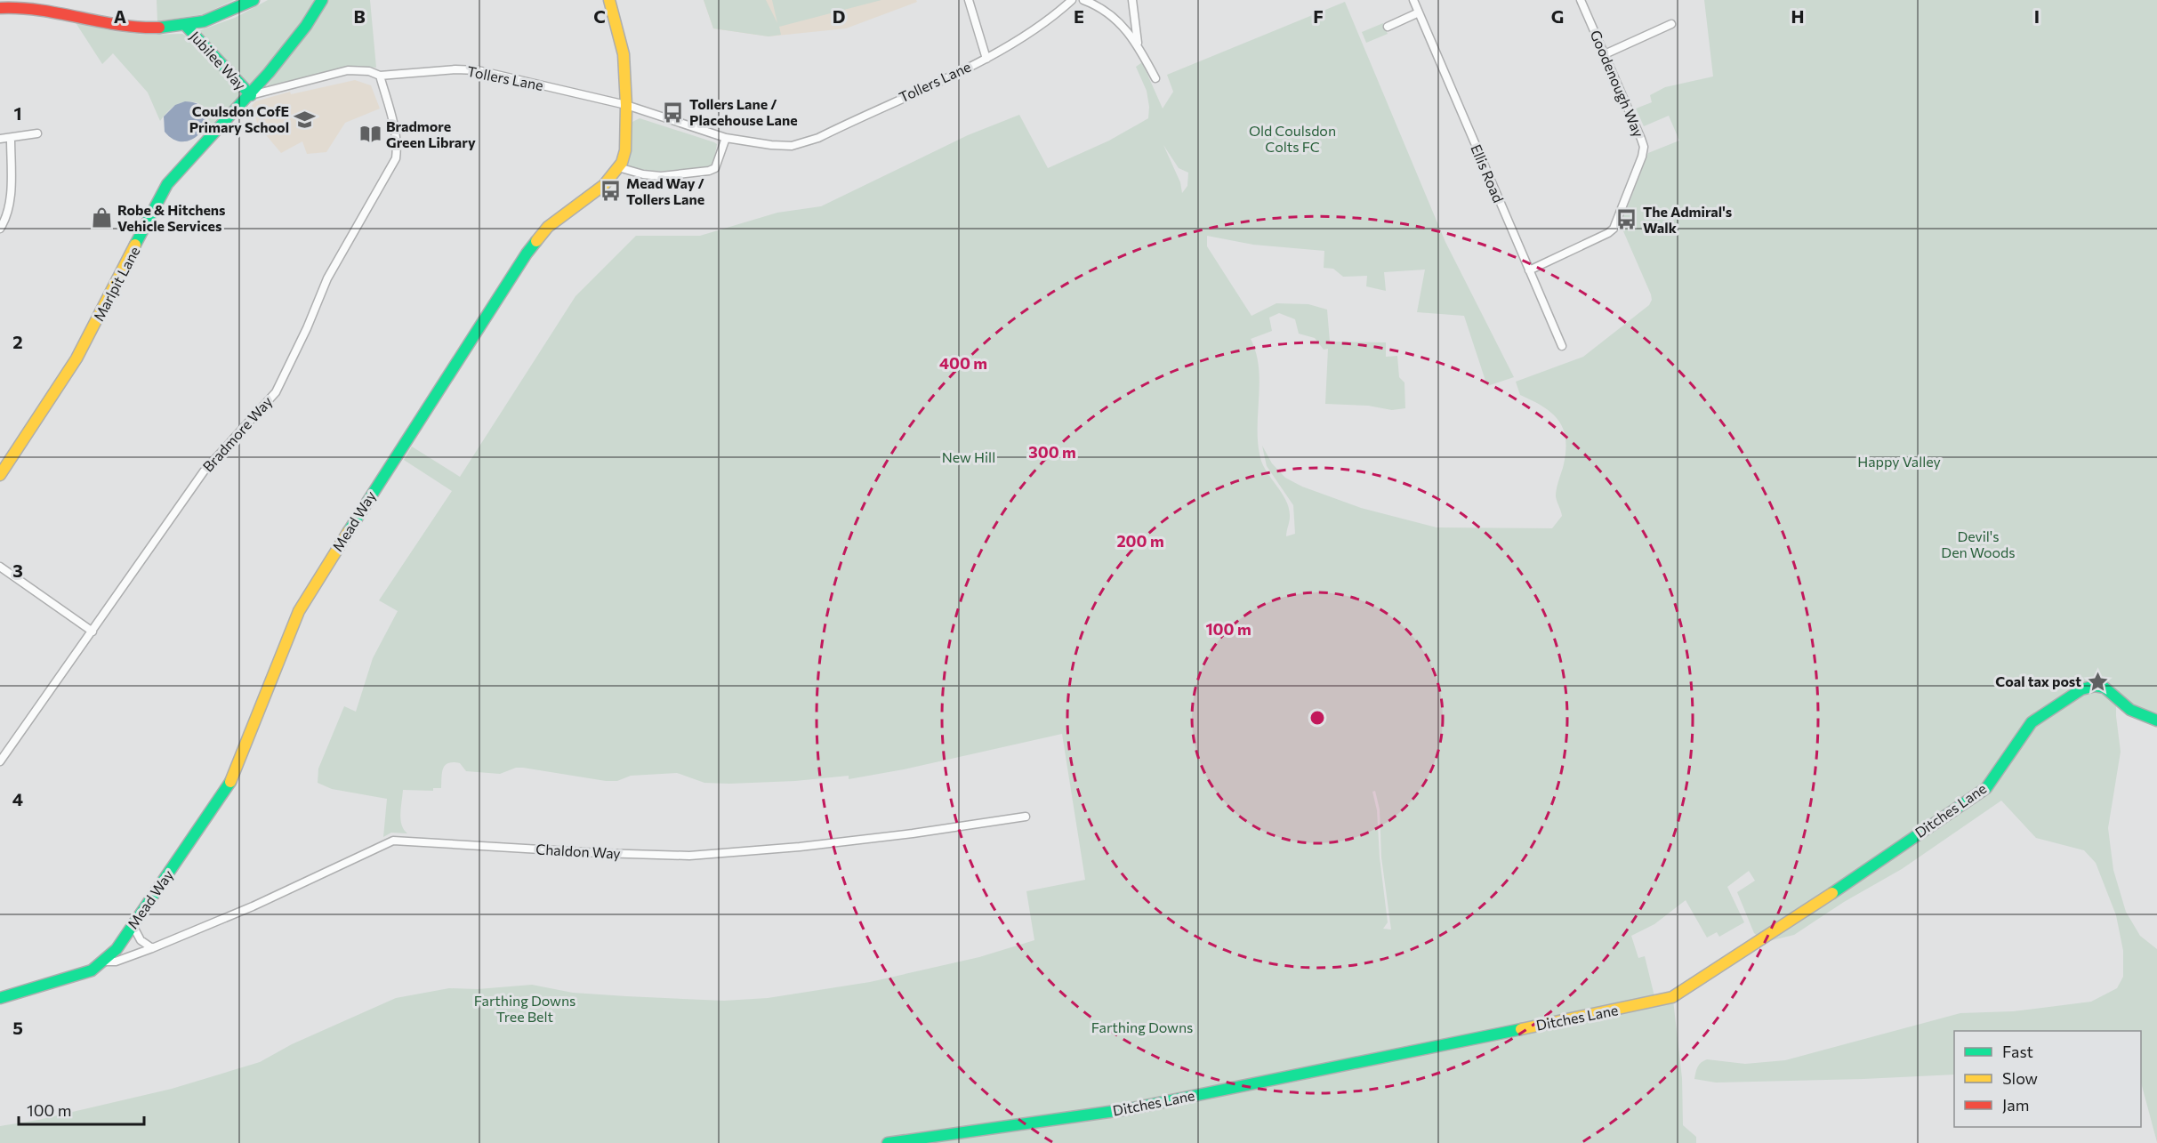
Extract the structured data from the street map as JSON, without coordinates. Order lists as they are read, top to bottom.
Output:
{
  "streets": {
    "street": [
      "Jubilee Way",
      "Tollers Lane",
      "Goodenough Way",
      "Ellis Road",
      "Marlpit Lane",
      "Bradmore Way",
      "Mead Way",
      "Ditches Lane",
      "Chaldon Way"
    ]
  },
  "crossings": [
    ["Jubilee Way", "Tollers Lane"],
    ["Jubilee Way", "Marlpit Lane"],
    ["Tollers Lane", "Marlpit Lane"],
    ["Tollers Lane", "Bradmore Way"],
    ["Tollers Lane", "Mead Way"],
    ["Goodenough Way", "Ellis Road"],
    ["Mead Way", "Chaldon Way"]
  ],
  "parks": [
    "Old Coulsdon Colts FC",
    "New Hill",
    "Happy Valley",
    "Devil's Den Woods",
    "Farthing Downs Tree Belt",
    "Farthing Downs"
  ],
  "places": {
    "bus stop": ["Tollers Lane / Placehouse Lane", "Mead Way / Tollers Lane", "The Admiral's Walk"],
    "school or university": ["Coulsdon CofE Primary School"],
    "library": ["Bradmore Green Library"],
    "shop": ["Robe & Hitchens Vehicle Services"],
    "place": ["Coal tax post"]
  },
  "legend": ["Fast", "Slow", "Jam"],
  "scale_bar": "100 m",
  "grid": {
    "columns": [
      "A",
      "B",
      "C",
      "D",
      "E",
      "F",
      "G",
      "H",
      "I"
    ],
    "rows": [
      "1",
      "2",
      "3",
      "4",
      "5"
    ]
  },
  "rings": [
    "400 m",
    "300 m",
    "200 m",
    "100 m"
  ]
}
